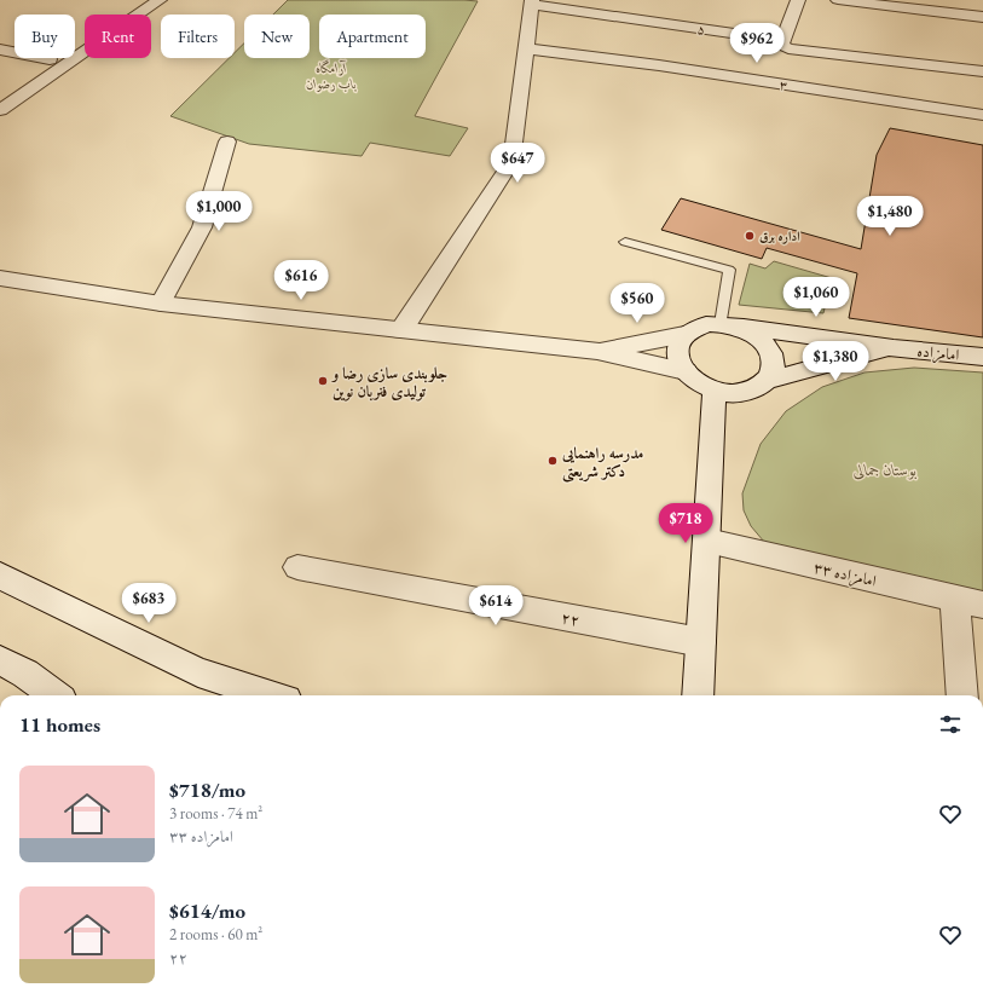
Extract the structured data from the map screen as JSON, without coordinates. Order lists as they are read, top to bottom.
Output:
{
  "streets": {
    "street": [
      "۵",
      "۳",
      "امامزاده",
      "امامزاده ۳۳",
      "۲۲"
    ]
  },
  "parks": ["آرامگاه باب رضوان", "بوستان جمالی"],
  "places": ["اداره برق", "جلوبندی سازی رضا و تولیدی فنربان نوین", "مدرسه راهنمایی دکتر شریعتی"],
  "page": {
    "chip": [
      "Buy",
      "Rent",
      "Filters",
      "New",
      "Apartment"
    ],
    "price": [
      "$962",
      "$647",
      "$1,000",
      "$1,480",
      "$616",
      "$1,060",
      "$560",
      "$1,380",
      "$718",
      "$683",
      "$614"
    ],
    "heading": "11 homes",
    "list": [
      {
        "name": "$718/mo",
        "note": "3 rooms · 74 m² · امامزاده ۳۳"
      },
      {
        "name": "$614/mo",
        "note": "2 rooms · 60 m² · ۲۲"
      }
    ]
  }
}
